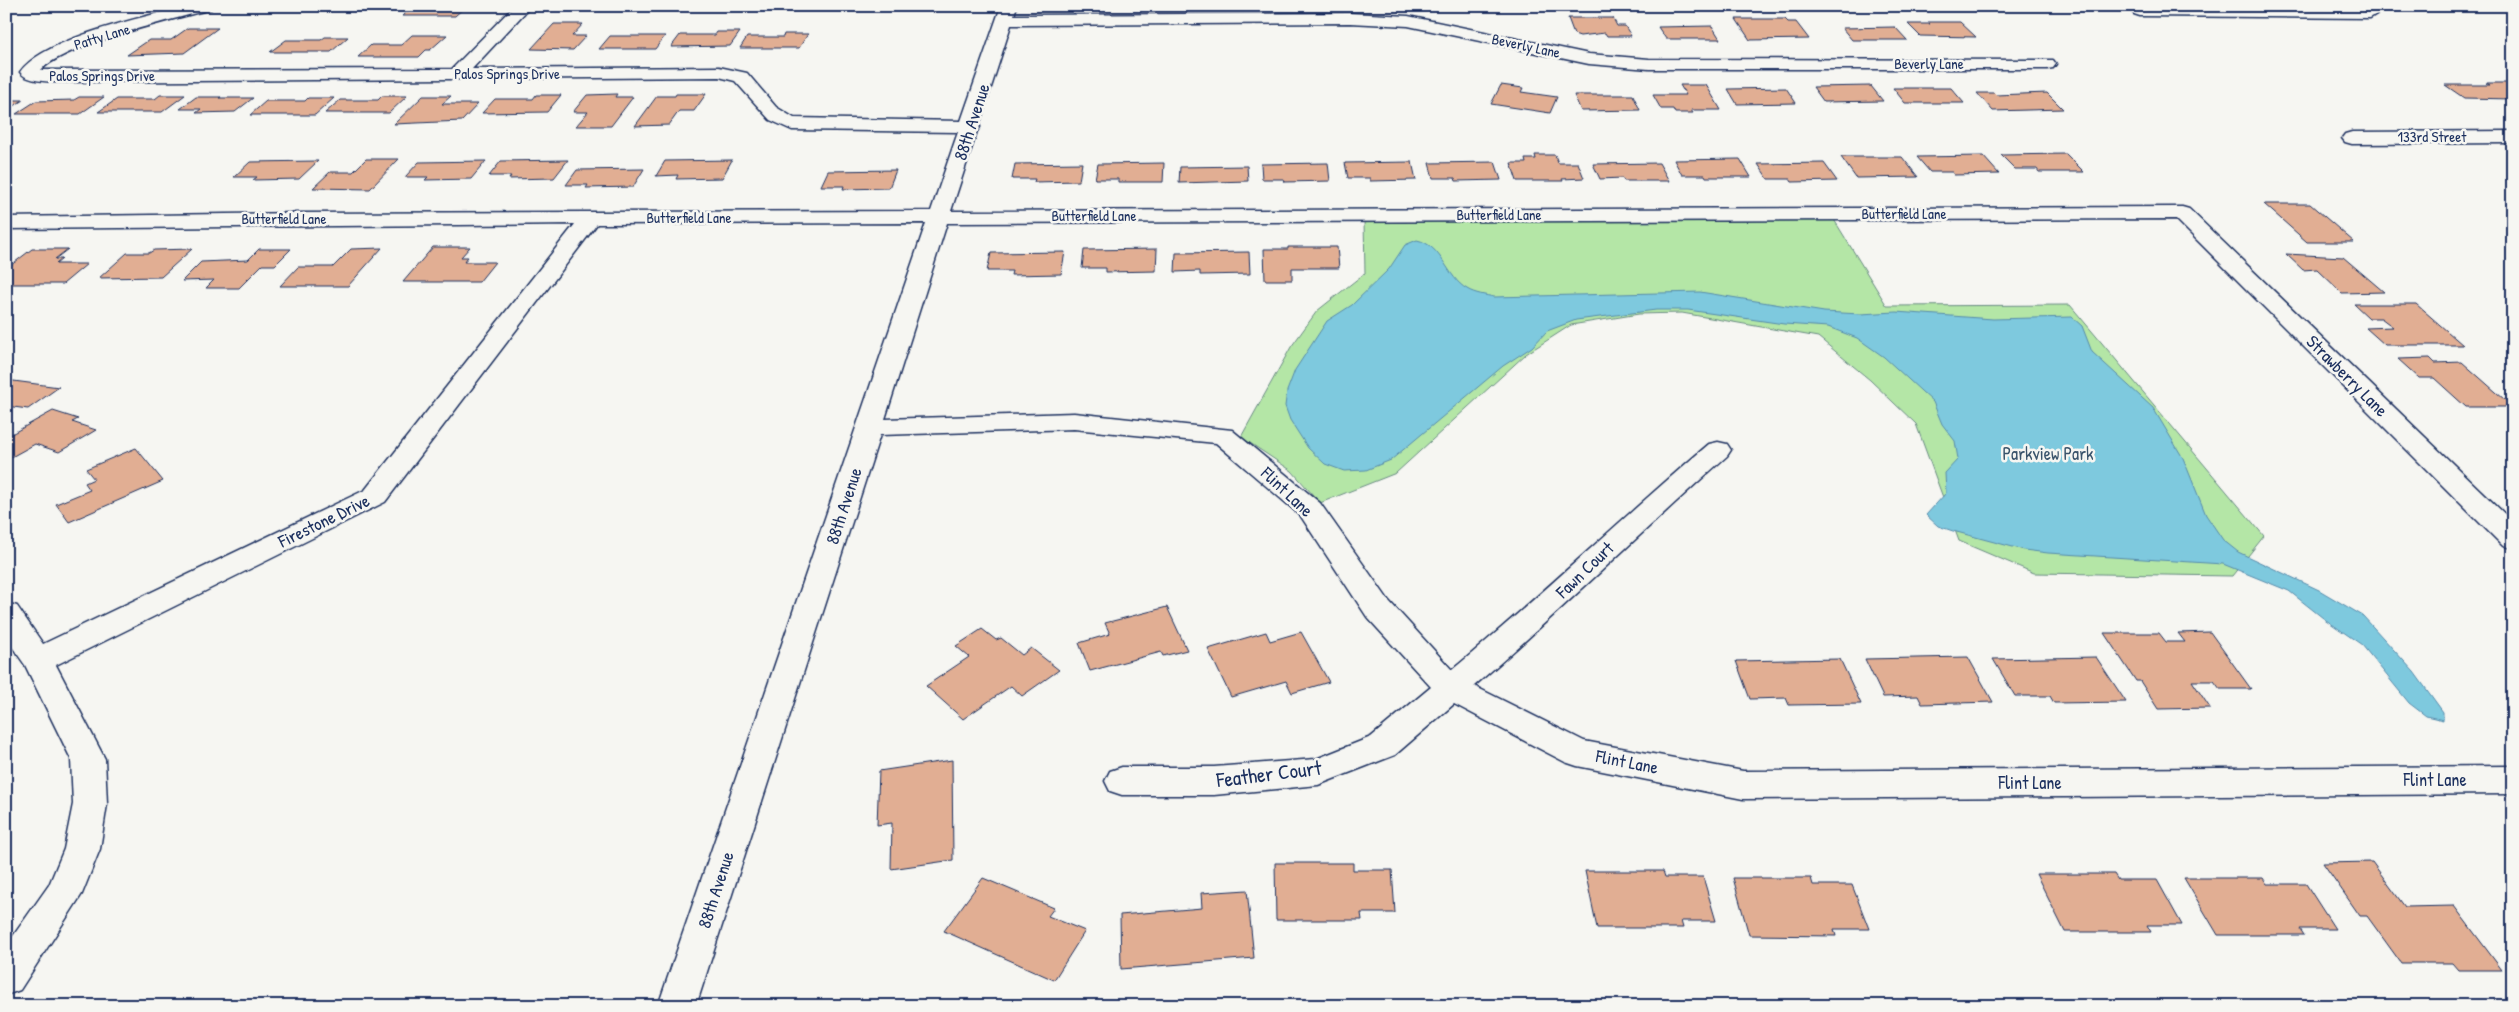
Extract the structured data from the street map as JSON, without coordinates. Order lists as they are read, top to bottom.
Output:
{
  "streets": {
    "street": [
      "Patty Lane",
      "Beverly Lane",
      "Palos Springs Drive",
      "88th Avenue",
      "133rd Street",
      "Butterfield Lane",
      "Strawberry Lane",
      "Flint Lane",
      "Firestone Drive",
      "Fawn Court",
      "Feather Court"
    ]
  },
  "crossings": [
    ["Patty Lane", "Palos Springs Drive"],
    ["Beverly Lane", "88th Avenue"],
    ["Palos Springs Drive", "88th Avenue"],
    ["88th Avenue", "Butterfield Lane"],
    ["88th Avenue", "Flint Lane"],
    ["Butterfield Lane", "Strawberry Lane"],
    ["Butterfield Lane", "Firestone Drive"],
    ["Flint Lane", "Fawn Court"],
    ["Flint Lane", "Feather Court"],
    ["Fawn Court", "Feather Court"]
  ],
  "parks": ["Parkview Park"]
}
